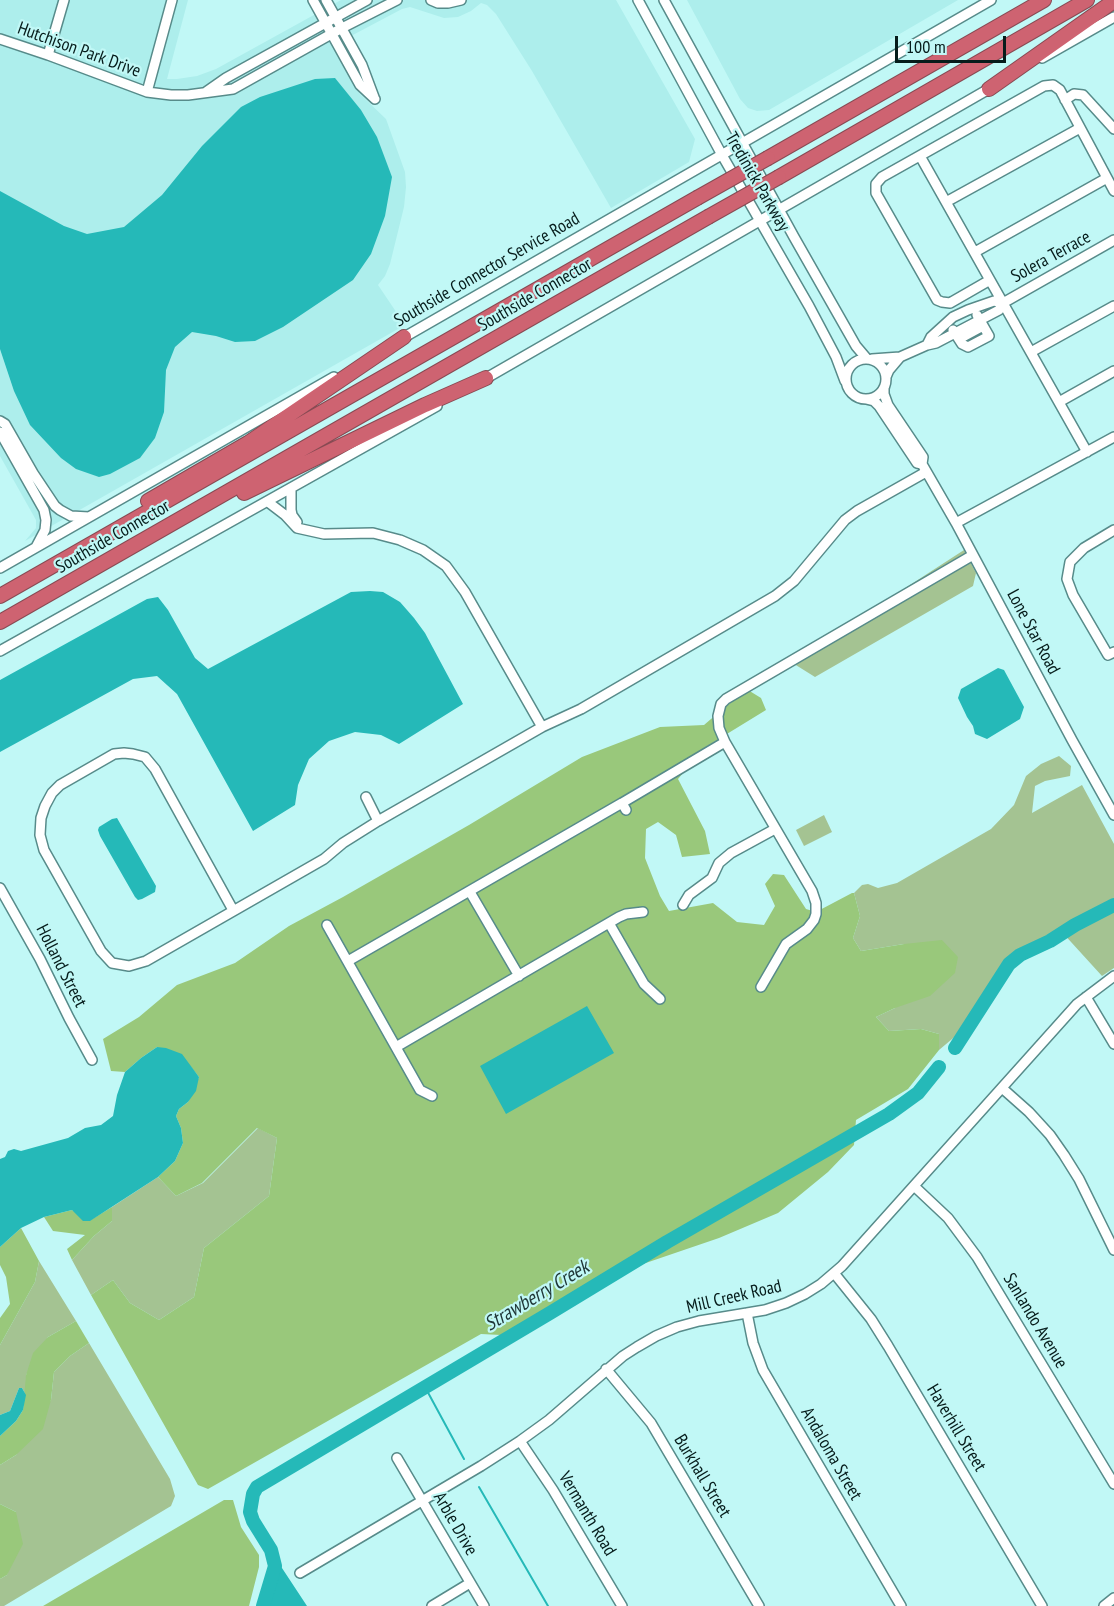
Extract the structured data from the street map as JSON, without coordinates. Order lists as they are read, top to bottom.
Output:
{
  "streets": {
    "highway": ["Southside Connector"],
    "street": [
      "Hutchison Park Drive",
      "Tredinick Parkway",
      "Solera Terrace",
      "Southside Connector Service Road",
      "Lone Star Road",
      "Holland Street",
      "Mill Creek Road",
      "Sanlando Avenue",
      "Haverhill Street",
      "Andaloma Street",
      "Burkhall Street",
      "Vermanth Road",
      "Arble Drive"
    ]
  },
  "crossings": [
    ["Tredinick Parkway", "Solera Terrace"],
    ["Tredinick Parkway", "Southside Connector Service Road"],
    ["Tredinick Parkway", "Lone Star Road"],
    ["Solera Terrace", "Lone Star Road"],
    ["Mill Creek Road", "Sanlando Avenue"],
    ["Mill Creek Road", "Haverhill Street"],
    ["Mill Creek Road", "Andaloma Street"],
    ["Mill Creek Road", "Burkhall Street"],
    ["Mill Creek Road", "Vermanth Road"],
    ["Mill Creek Road", "Arble Drive"]
  ],
  "water": ["Strawberry Creek"],
  "scale_bar": "100 m"
}
